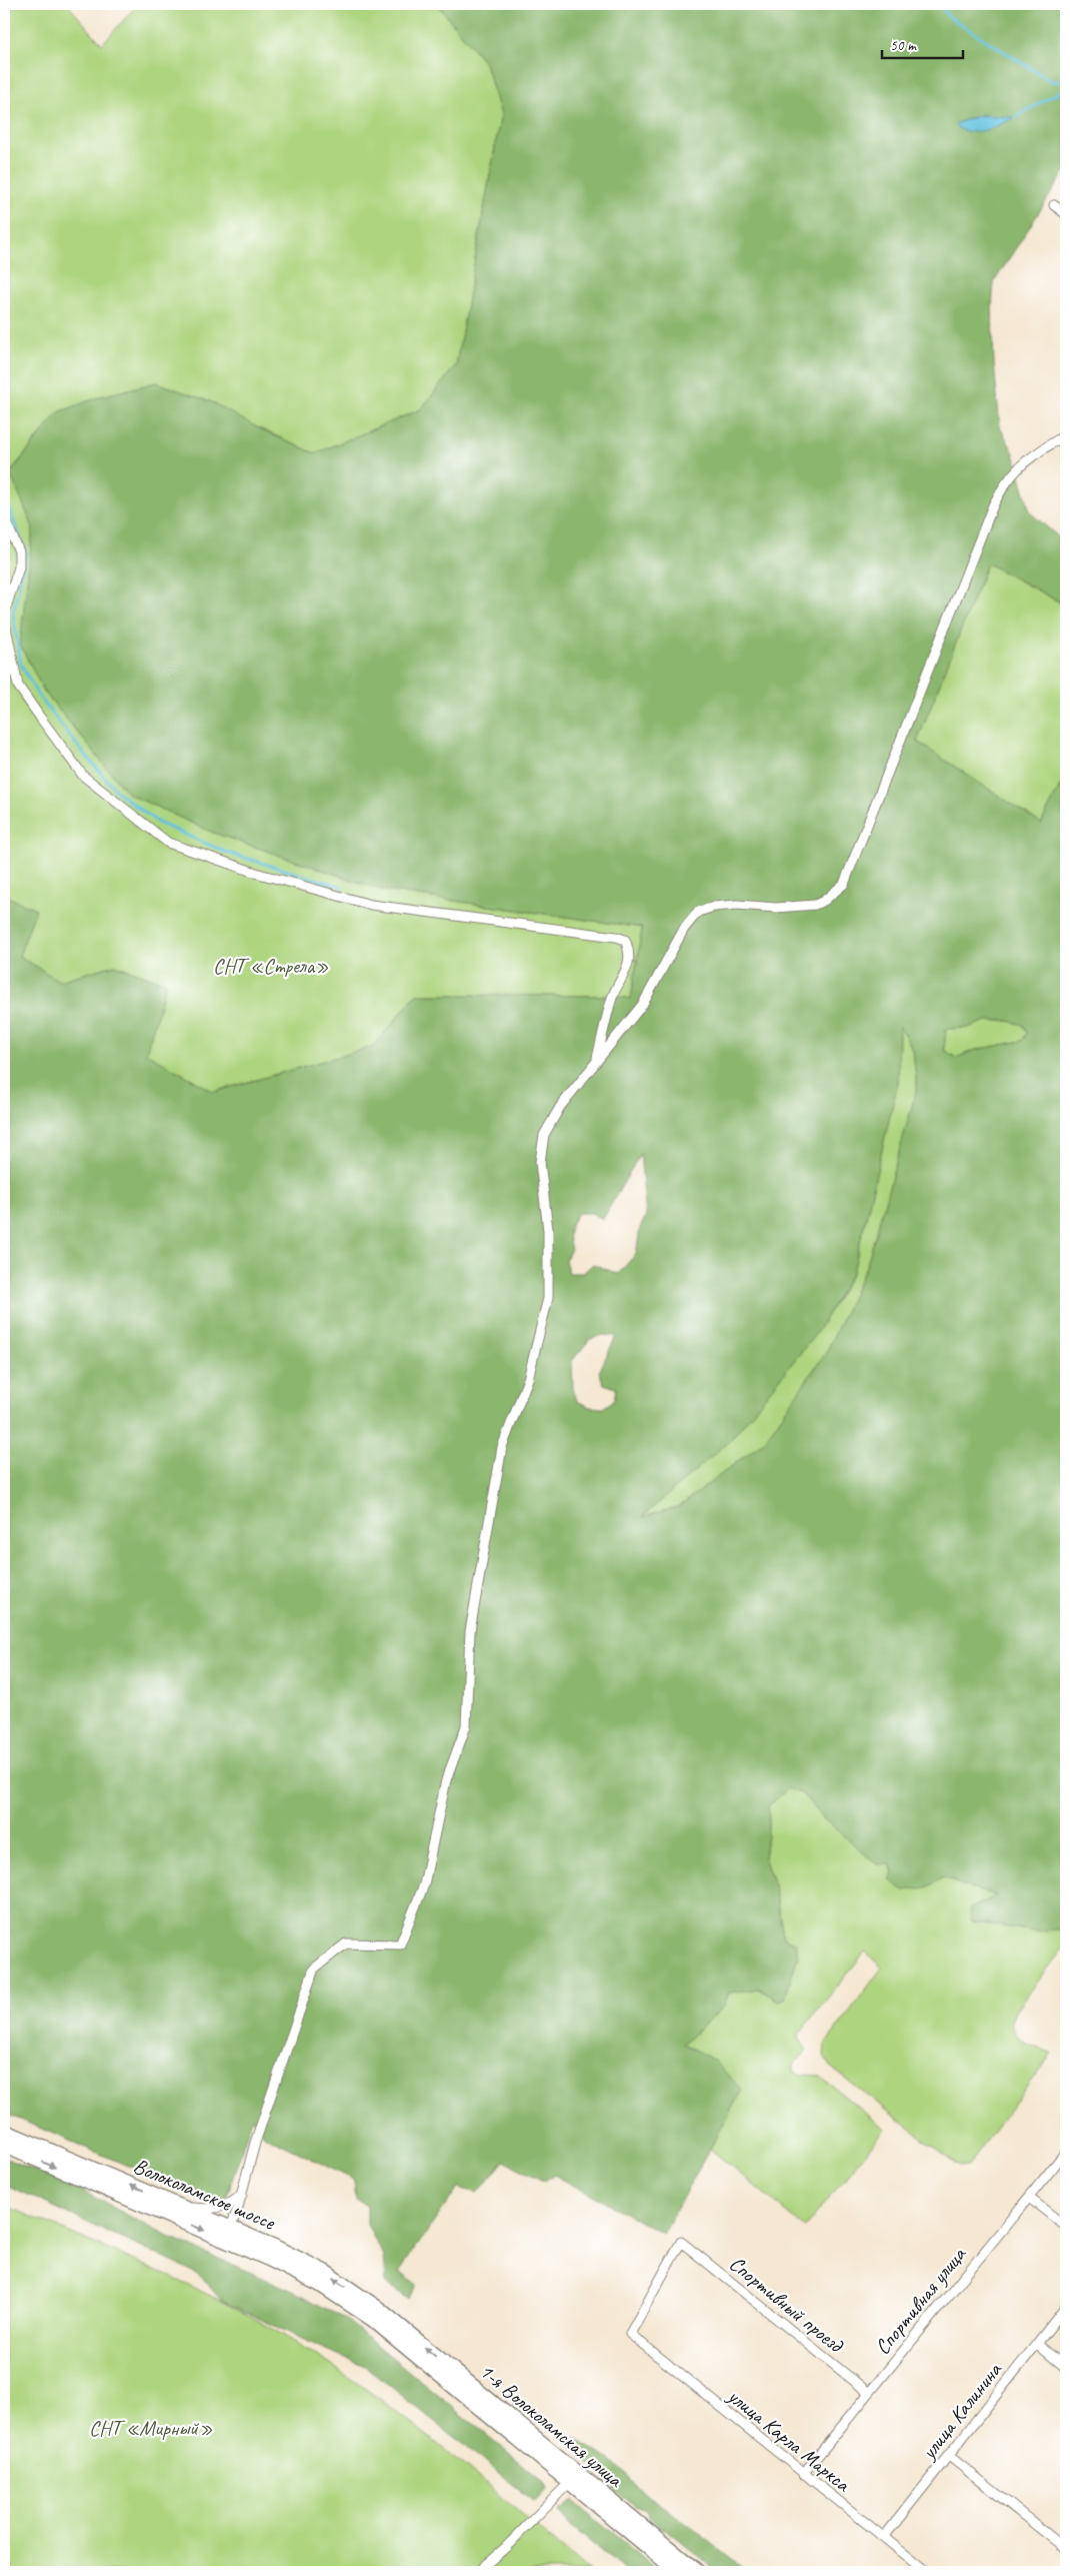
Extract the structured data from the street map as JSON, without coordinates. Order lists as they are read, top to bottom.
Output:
{
  "streets": {
    "main road": ["Волоколамское шоссе", "1-я Волоколамская улица"],
    "street": [
      "Спортивная улица",
      "Спортивный проезд",
      "улица Калинина",
      "улица Карла Маркса"
    ]
  },
  "crossings": [
    ["Волоколамское шоссе", "1-я Волоколамская улица"],
    ["Спортивная улица", "Спортивный проезд"],
    ["Спортивная улица", "улица Карла Маркса"],
    ["Спортивный проезд", "улица Карла Маркса"],
    ["улица Калинина", "улица Карла Маркса"]
  ],
  "parks": ["СНТ «Стрела»", "СНТ «Мирный»"],
  "scale_bar": "50 m"
}
